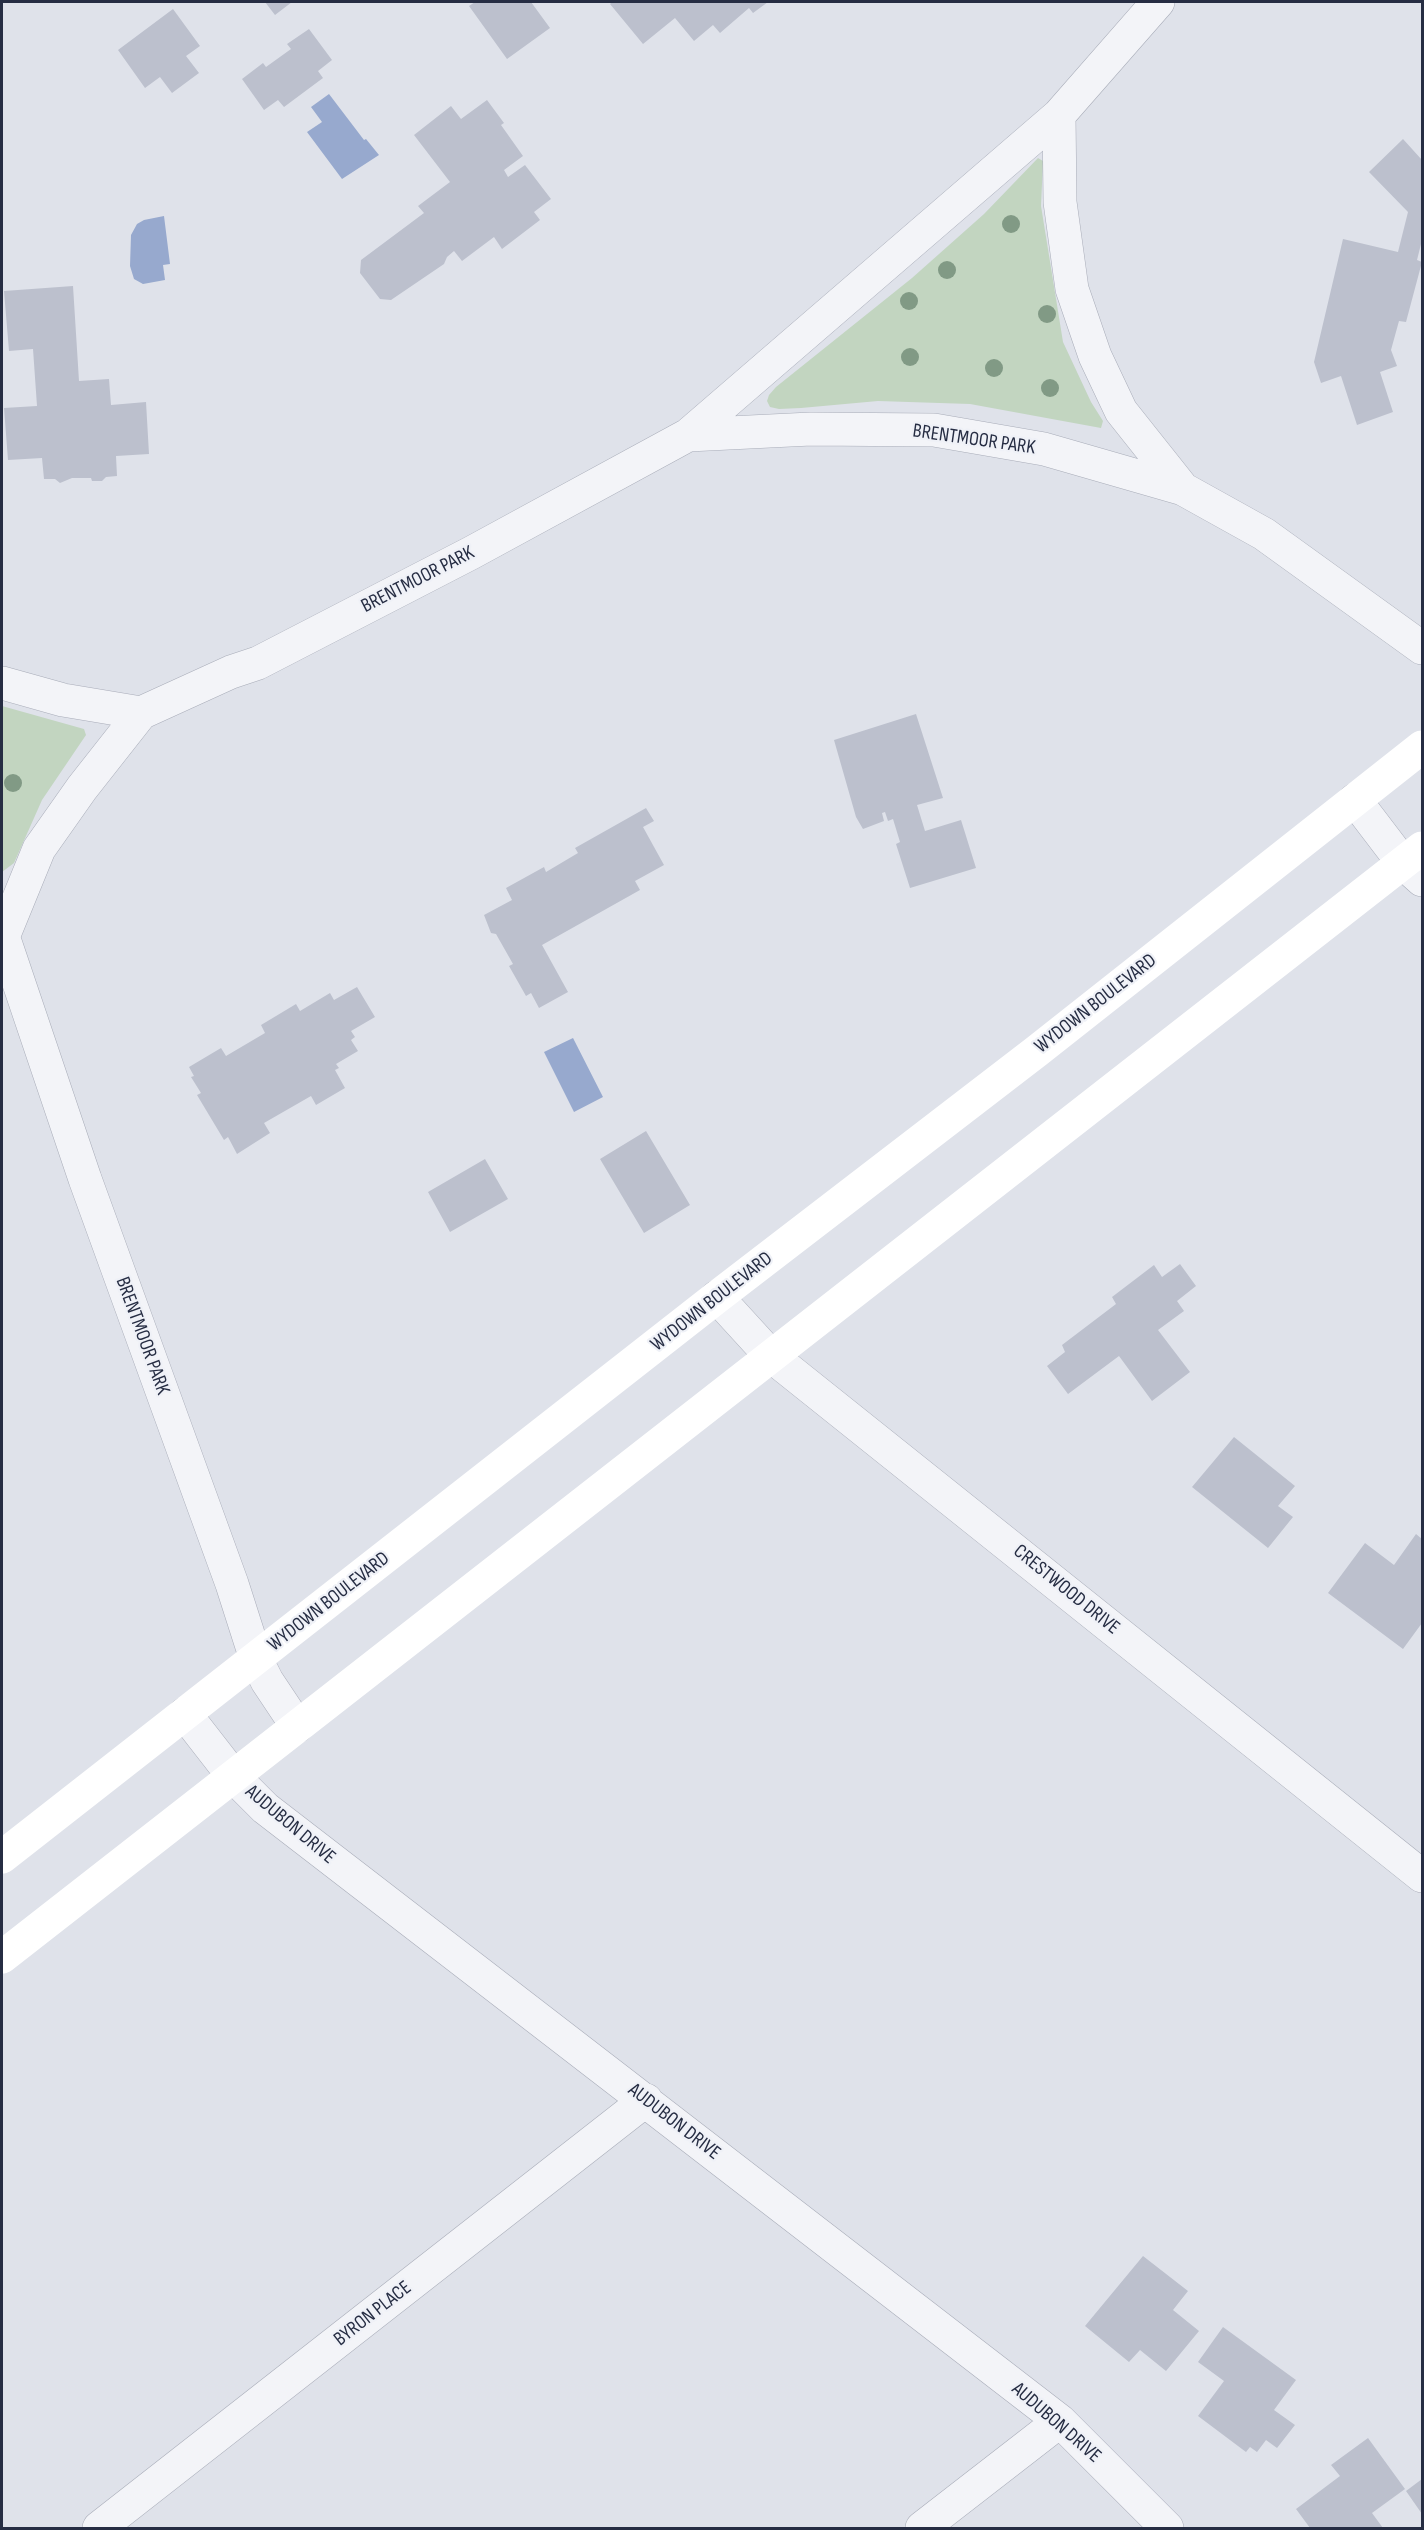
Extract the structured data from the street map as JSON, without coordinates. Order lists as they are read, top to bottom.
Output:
{
  "streets": {
    "street": [
      "BRENTMOOR PARK",
      "WYDOWN BOULEVARD",
      "CRESTWOOD DRIVE",
      "AUDUBON DRIVE",
      "BYRON PLACE"
    ]
  },
  "crossings": [
    ["BRENTMOOR PARK", "WYDOWN BOULEVARD"],
    ["WYDOWN BOULEVARD", "CRESTWOOD DRIVE"],
    ["WYDOWN BOULEVARD", "AUDUBON DRIVE"],
    ["AUDUBON DRIVE", "BYRON PLACE"]
  ]
}
